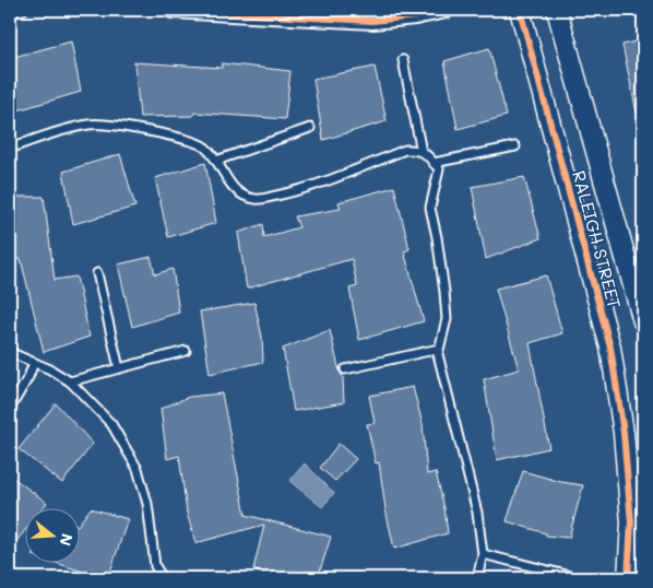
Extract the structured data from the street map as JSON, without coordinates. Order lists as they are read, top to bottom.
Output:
{
  "streets": {
    "street": ["RALEIGH STREET"]
  },
  "north": "right"
}
